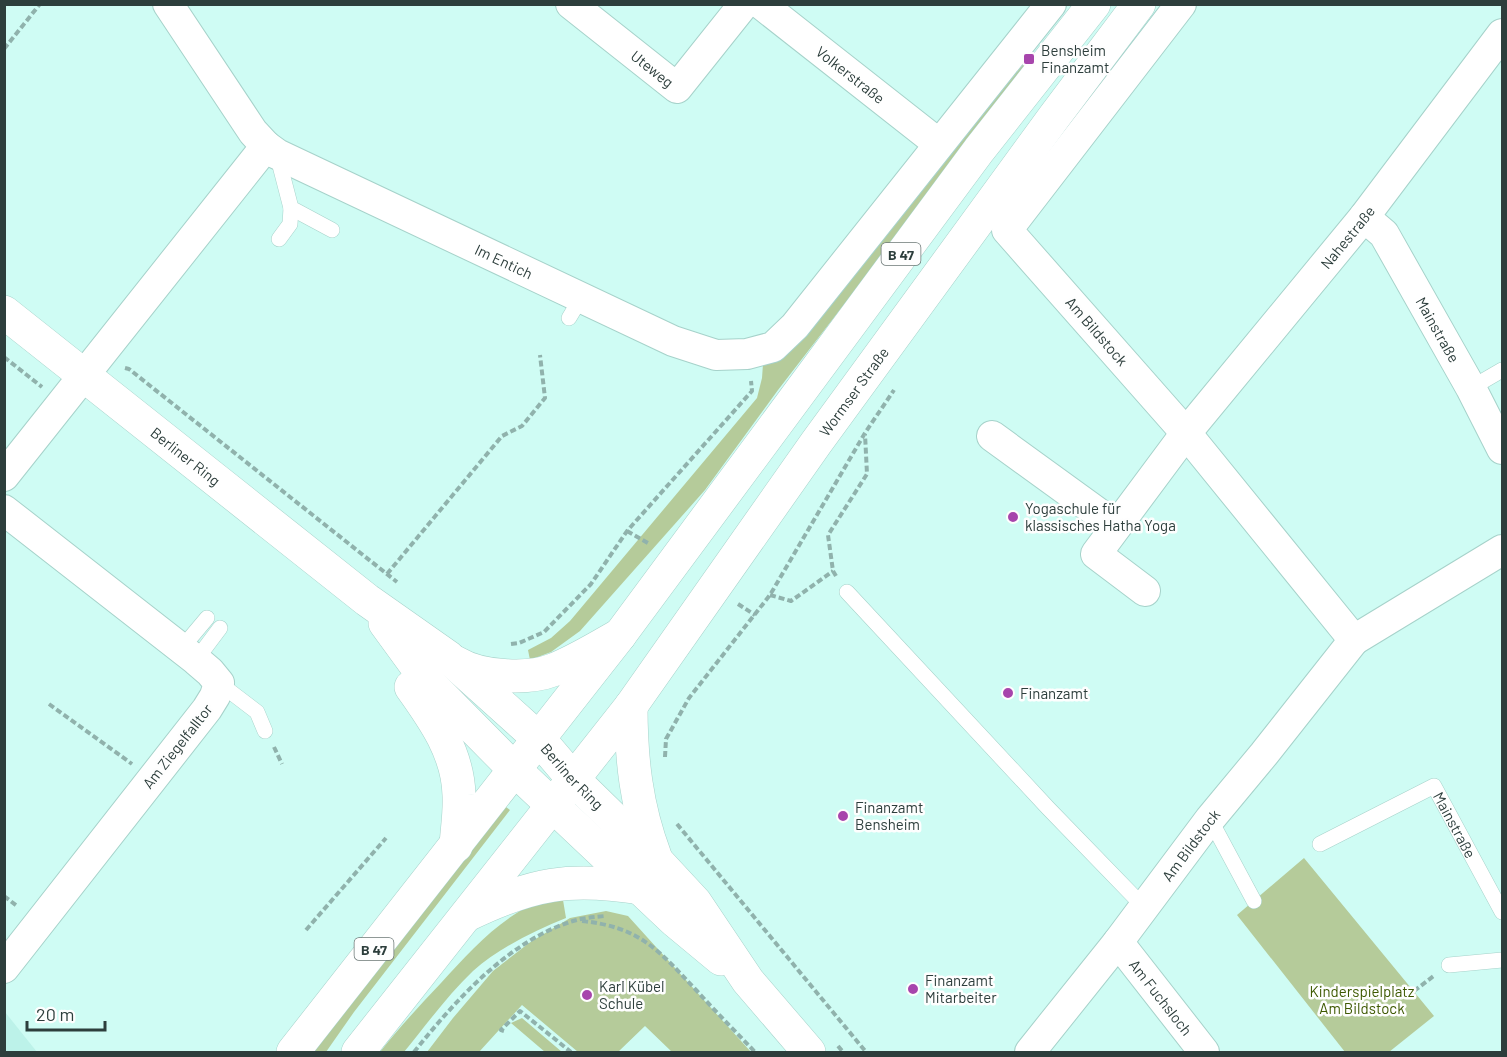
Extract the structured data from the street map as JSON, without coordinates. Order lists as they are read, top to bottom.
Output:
{
  "streets": {
    "main road": ["B 47", "Wormser Straße", "Berliner Ring"],
    "street": [
      "Uteweg",
      "Volkerstraße",
      "Nahestraße",
      "Im Entich",
      "Mainstraße",
      "Am Bildstock",
      "Am Ziegelfalltor",
      "Am Fuchsloch"
    ]
  },
  "crossings": [
    ["Volkerstraße", "Im Entich"],
    ["Nahestraße", "Mainstraße"],
    ["Nahestraße", "Am Bildstock"],
    ["B 47", "Wormser Straße"],
    ["B 47", "Berliner Ring"],
    ["Am Bildstock", "Am Fuchsloch"],
    ["Wormser Straße", "Berliner Ring"]
  ],
  "parks": ["Kinderspielplatz Am Bildstock"],
  "places": {
    "transit": ["Bensheim Finanzamt"],
    "other": [
      "Yogaschule für klassisches Hatha Yoga",
      "Finanzamt",
      "Finanzamt Bensheim",
      "Finanzamt Mitarbeiter",
      "Karl Kübel Schule"
    ]
  },
  "scale_bar": "20 m"
}
